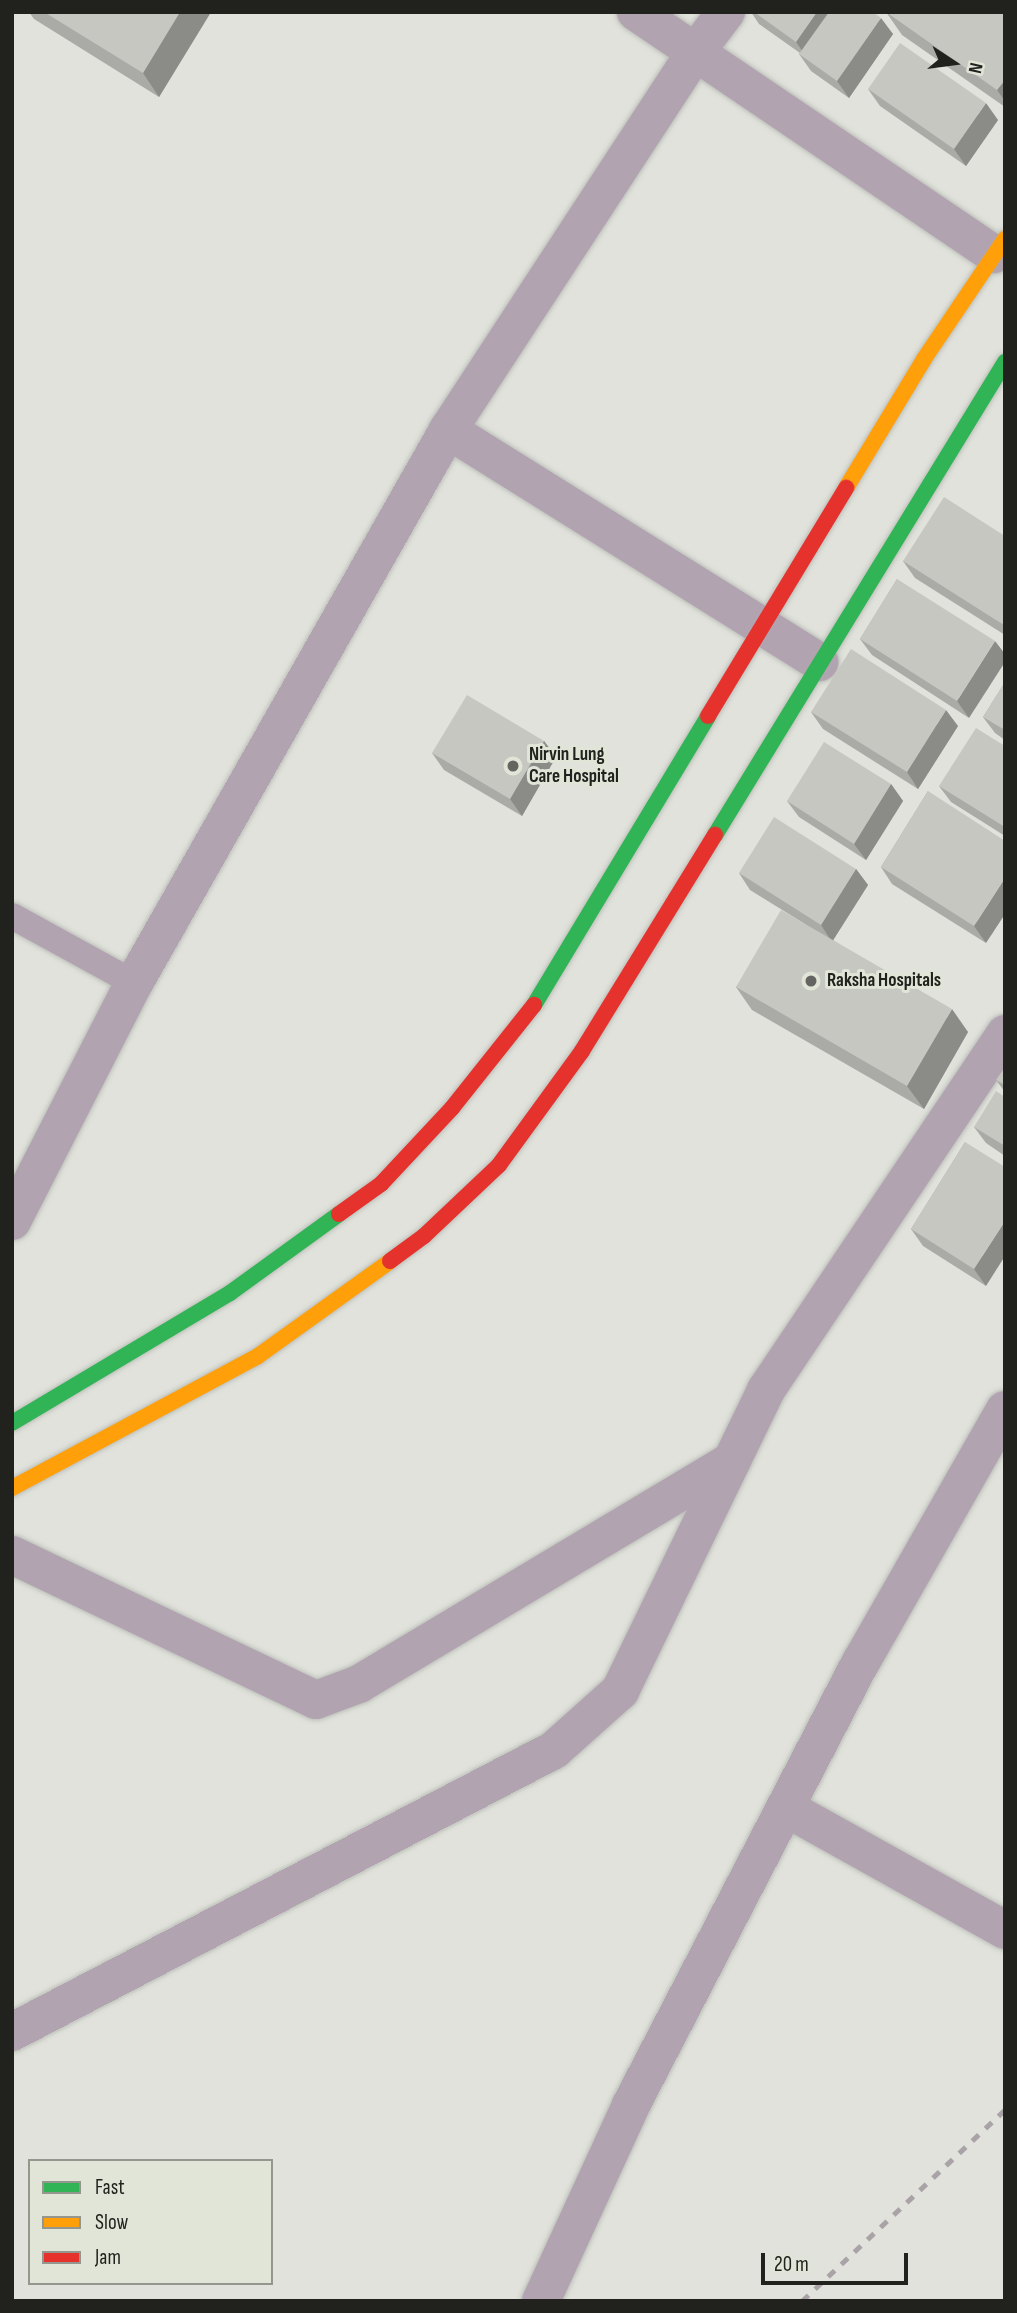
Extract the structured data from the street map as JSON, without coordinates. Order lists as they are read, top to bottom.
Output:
{
  "places": ["Nirvin Lung Care Hospital", "Raksha Hospitals"],
  "legend": ["Fast", "Slow", "Jam"],
  "scale_bar": "20 m",
  "north": "right"
}
